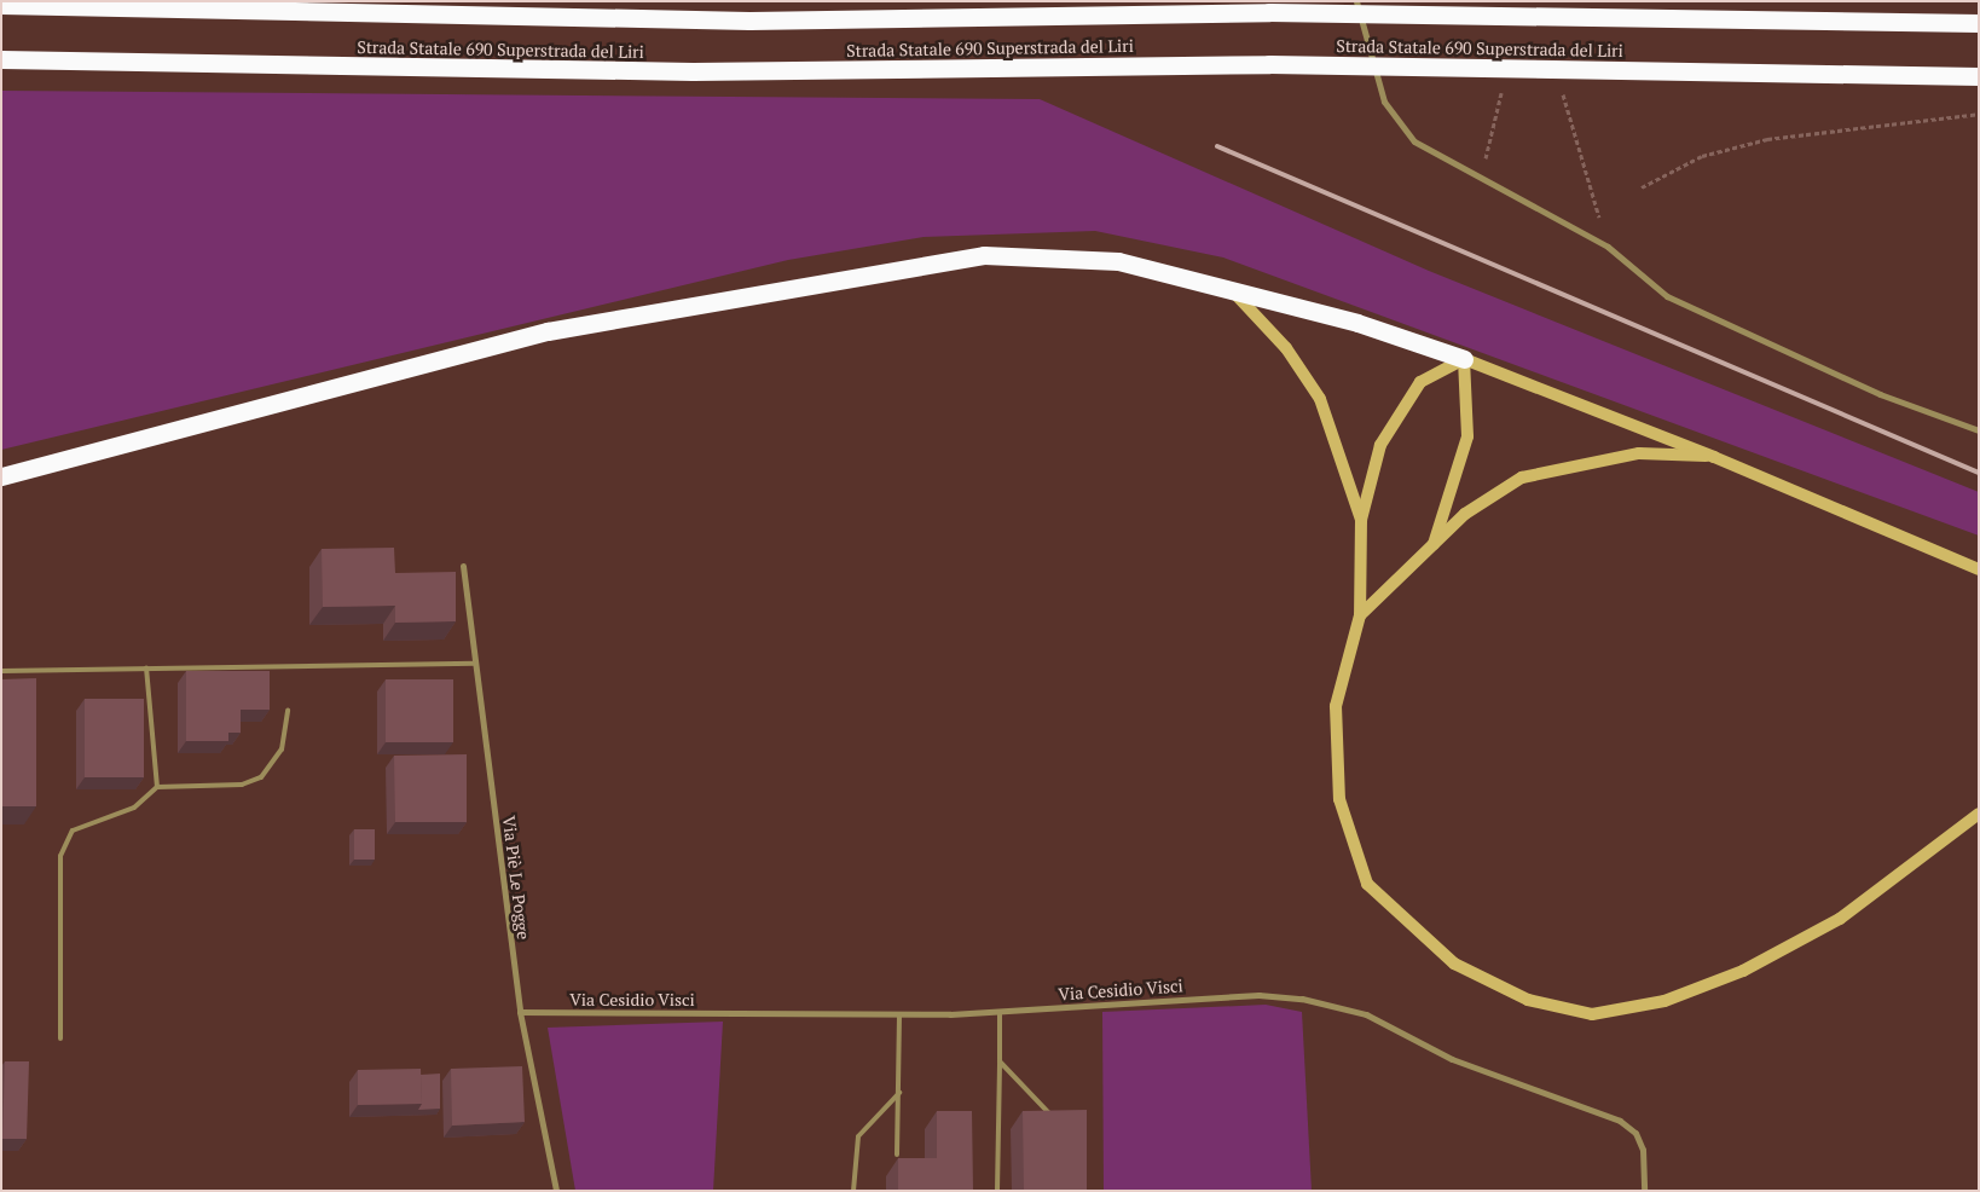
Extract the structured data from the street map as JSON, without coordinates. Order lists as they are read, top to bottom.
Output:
{
  "streets": {
    "highway": ["Strada Statale 690 Superstrada del Liri"],
    "street": ["Via Piè Le Pogge", "Via Cesidio Visci"]
  },
  "crossings": [
    ["Via Piè Le Pogge", "Via Cesidio Visci"]
  ]
}
